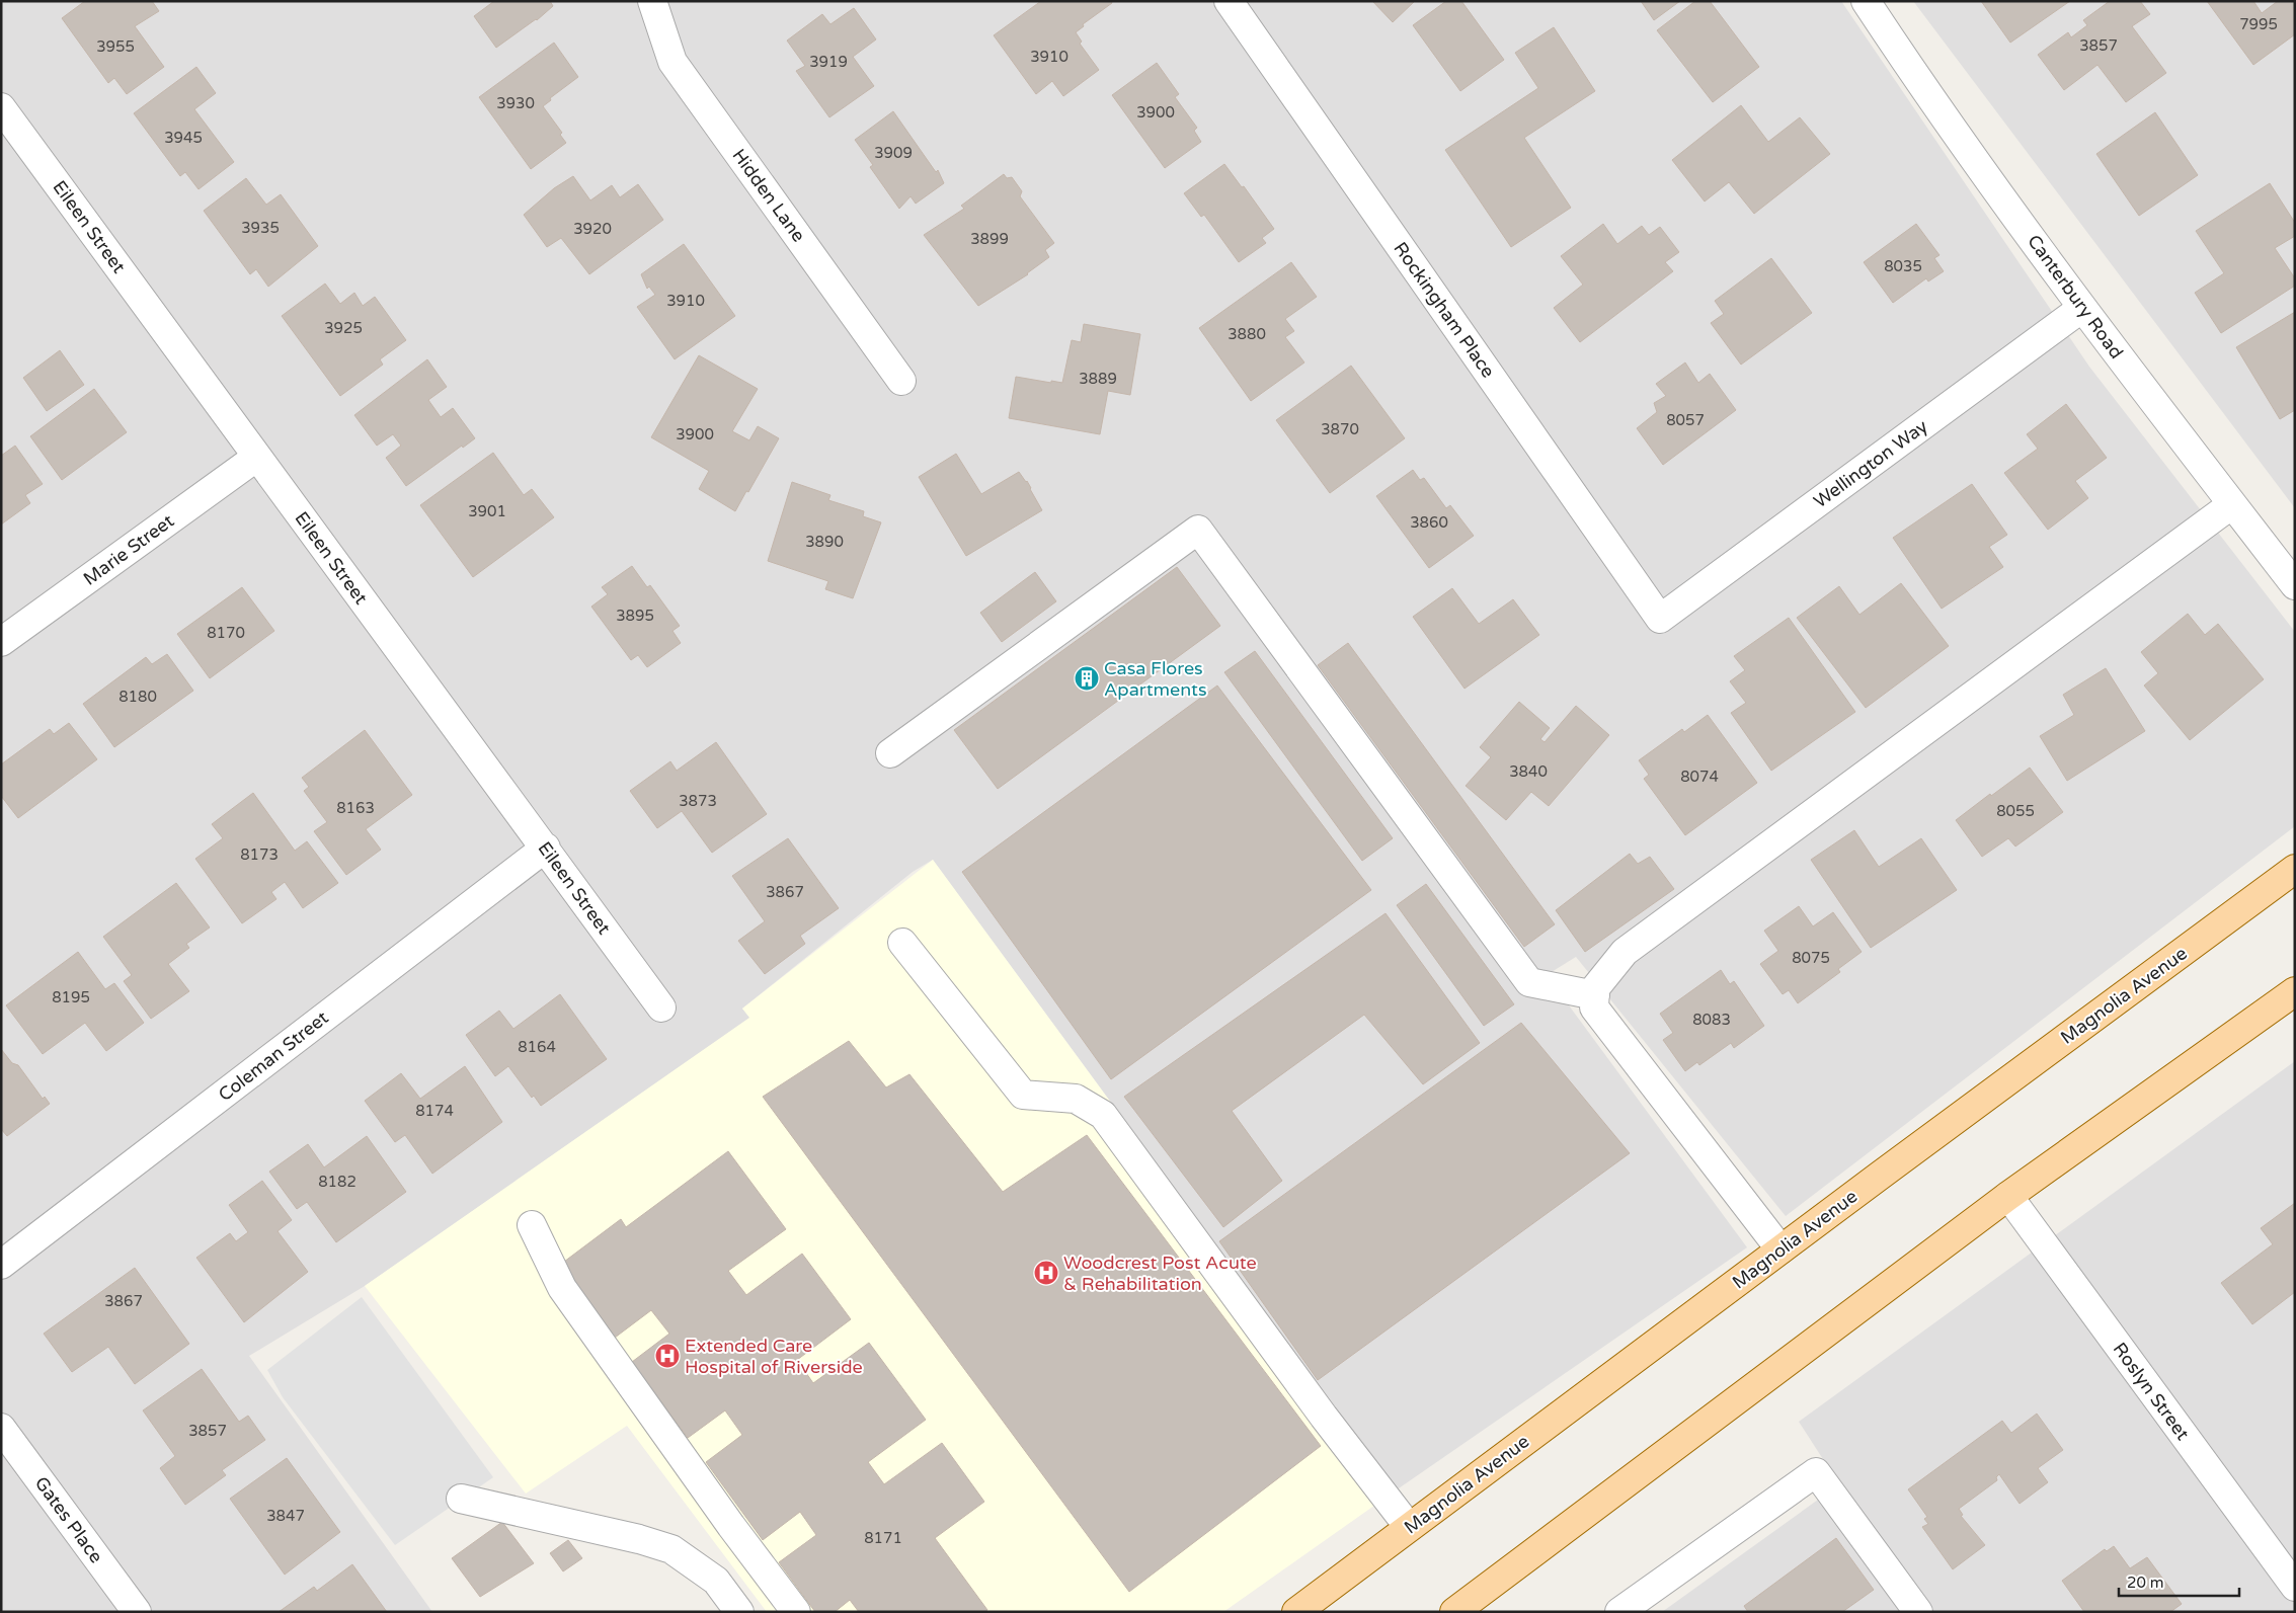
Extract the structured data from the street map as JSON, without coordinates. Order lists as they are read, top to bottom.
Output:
{
  "streets": {
    "main road": ["Magnolia Avenue"],
    "street": [
      "Hidden Lane",
      "Eileen Street",
      "Canterbury Road",
      "Rockingham Place",
      "Wellington Way",
      "Marie Street",
      "Coleman Street",
      "Roslyn Street",
      "Gates Place"
    ]
  },
  "crossings": [
    ["Eileen Street", "Marie Street"],
    ["Eileen Street", "Coleman Street"],
    ["Canterbury Road", "Wellington Way"],
    ["Rockingham Place", "Wellington Way"]
  ],
  "places": {
    "building": ["Casa Flores Apartments"],
    "hospital": ["Woodcrest Post Acute & Rehabilitation", "Extended Care Hospital of Riverside"]
  },
  "house_numbers": [
    "7995",
    "3857",
    "3955",
    "3910",
    "3919",
    "3930",
    "3900",
    "3945",
    "3909",
    "3935",
    "3920",
    "3899",
    "8035",
    "3910",
    "3925",
    "3880",
    "3889",
    "8057",
    "3870",
    "3900",
    "3901",
    "3860",
    "3890",
    "3895",
    "8170",
    "8180",
    "3840",
    "8074",
    "3873",
    "8163",
    "8055",
    "8173",
    "3867",
    "8075",
    "8195",
    "8083",
    "8164",
    "8174",
    "8182",
    "3867",
    "3857",
    "3847",
    "8171"
  ],
  "scale_bar": "20 m"
}
